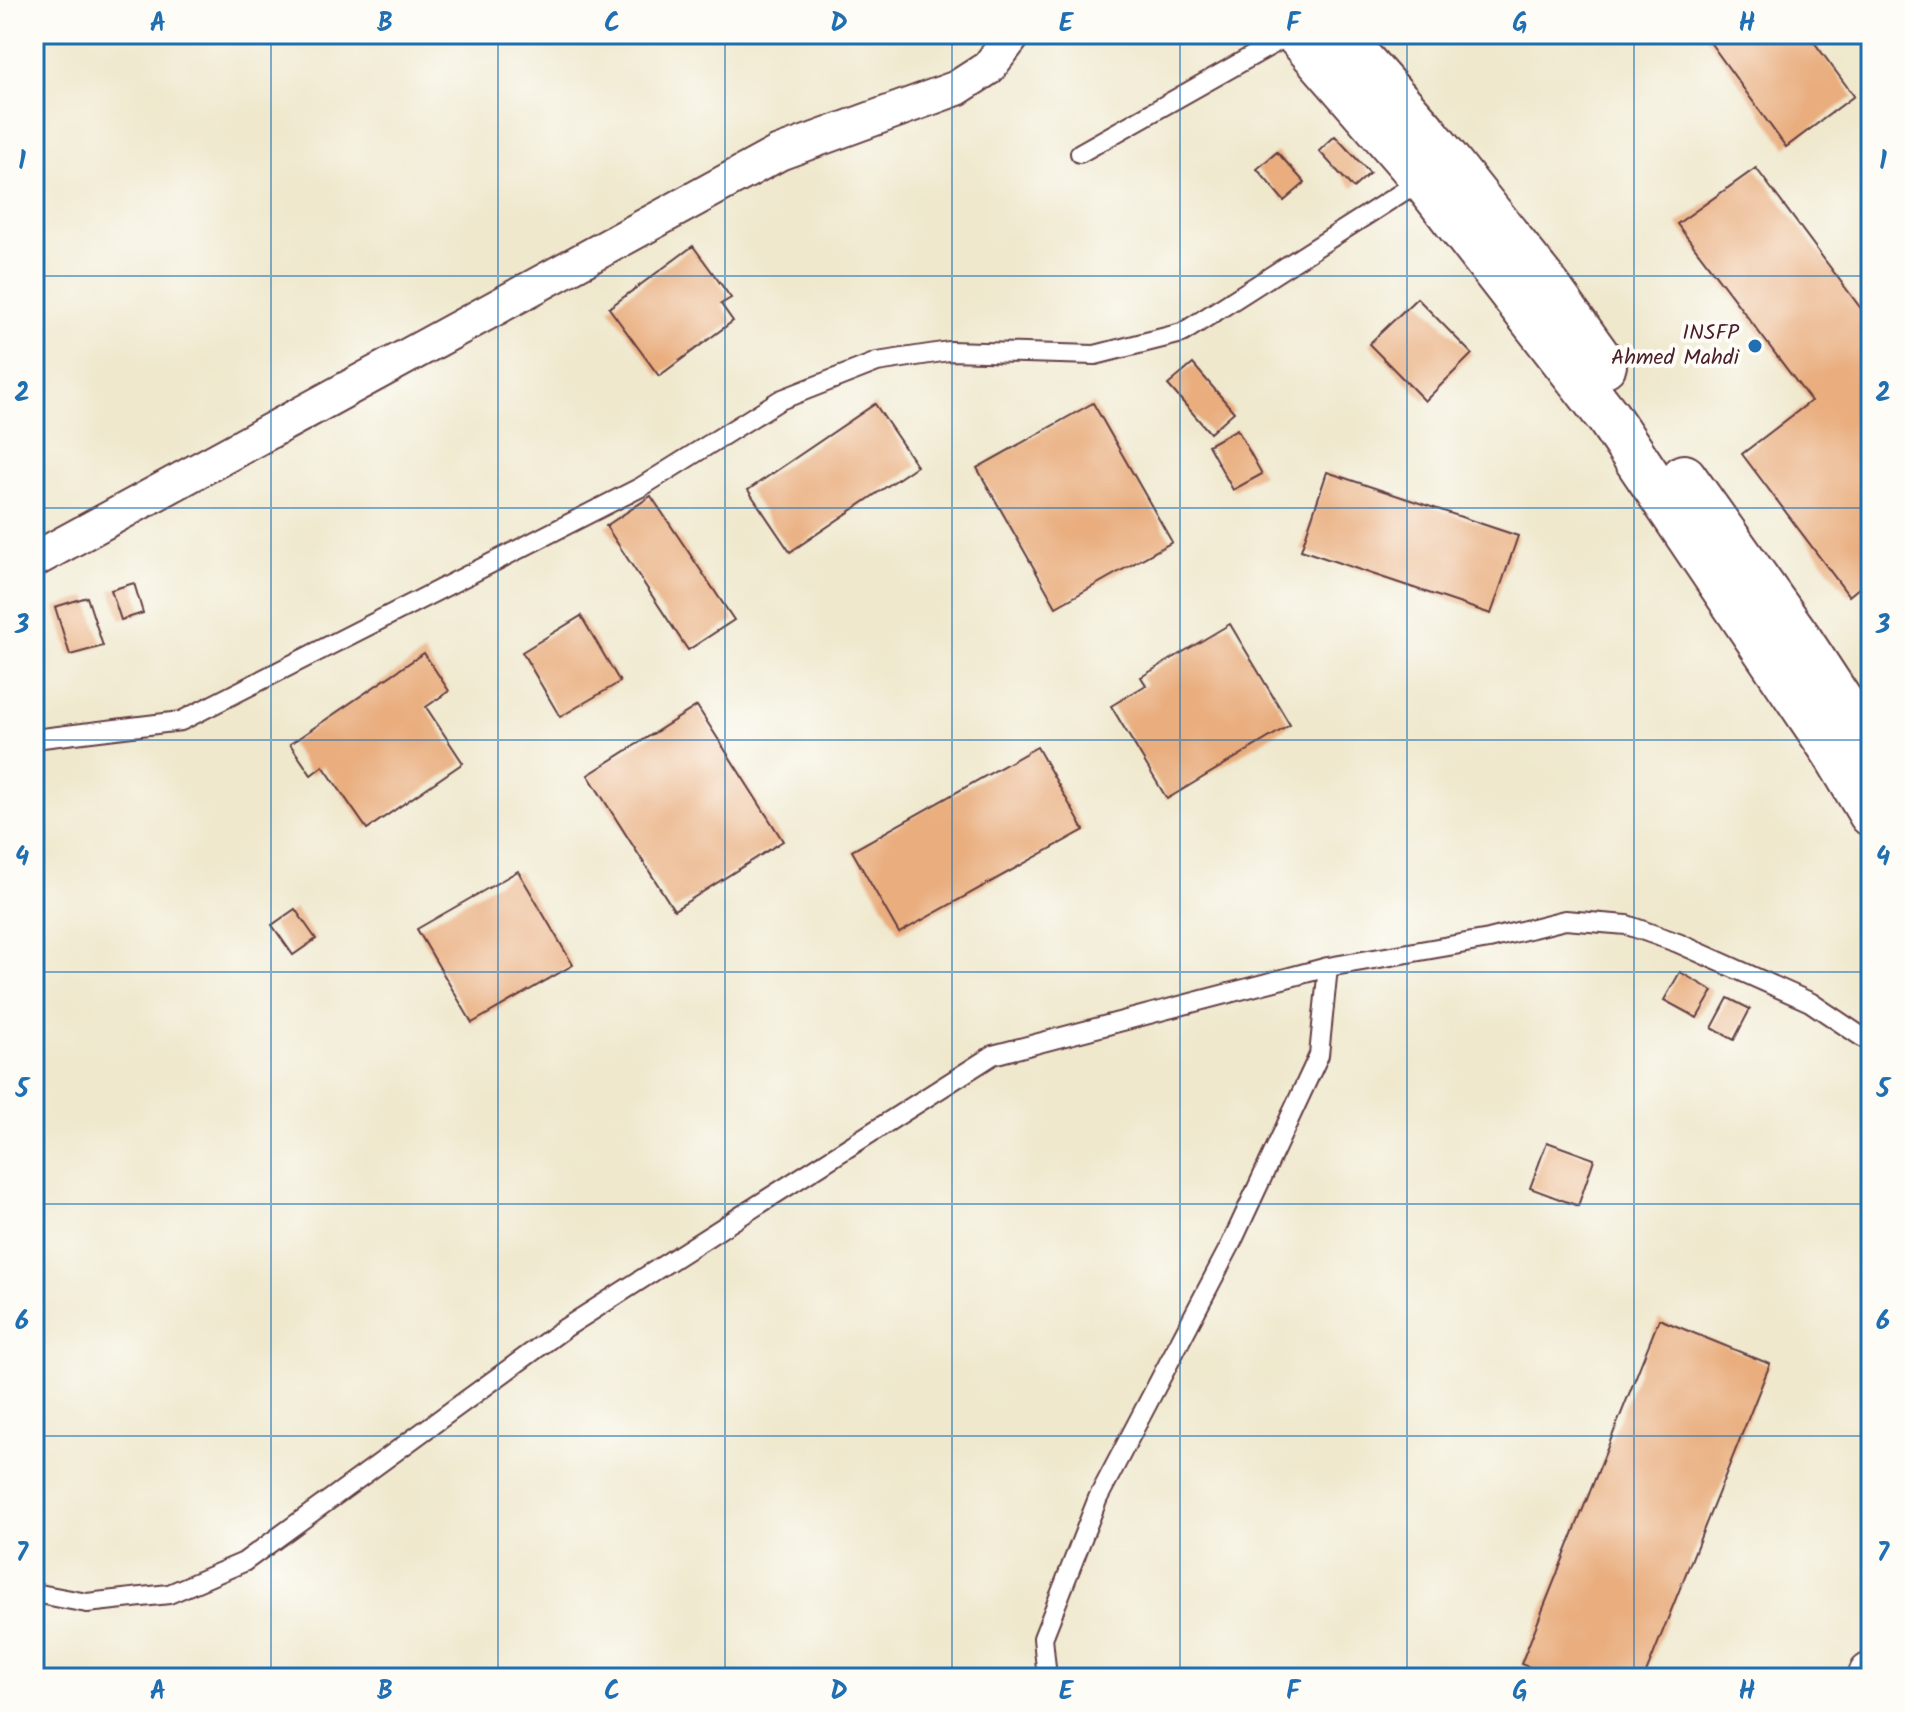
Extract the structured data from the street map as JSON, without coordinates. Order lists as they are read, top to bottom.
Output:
{
  "places": ["INSFP Ahmed Mahdi"],
  "grid": {
    "columns": [
      "A",
      "B",
      "C",
      "D",
      "E",
      "F",
      "G",
      "H"
    ],
    "rows": [
      "1",
      "2",
      "3",
      "4",
      "5",
      "6",
      "7"
    ]
  }
}
